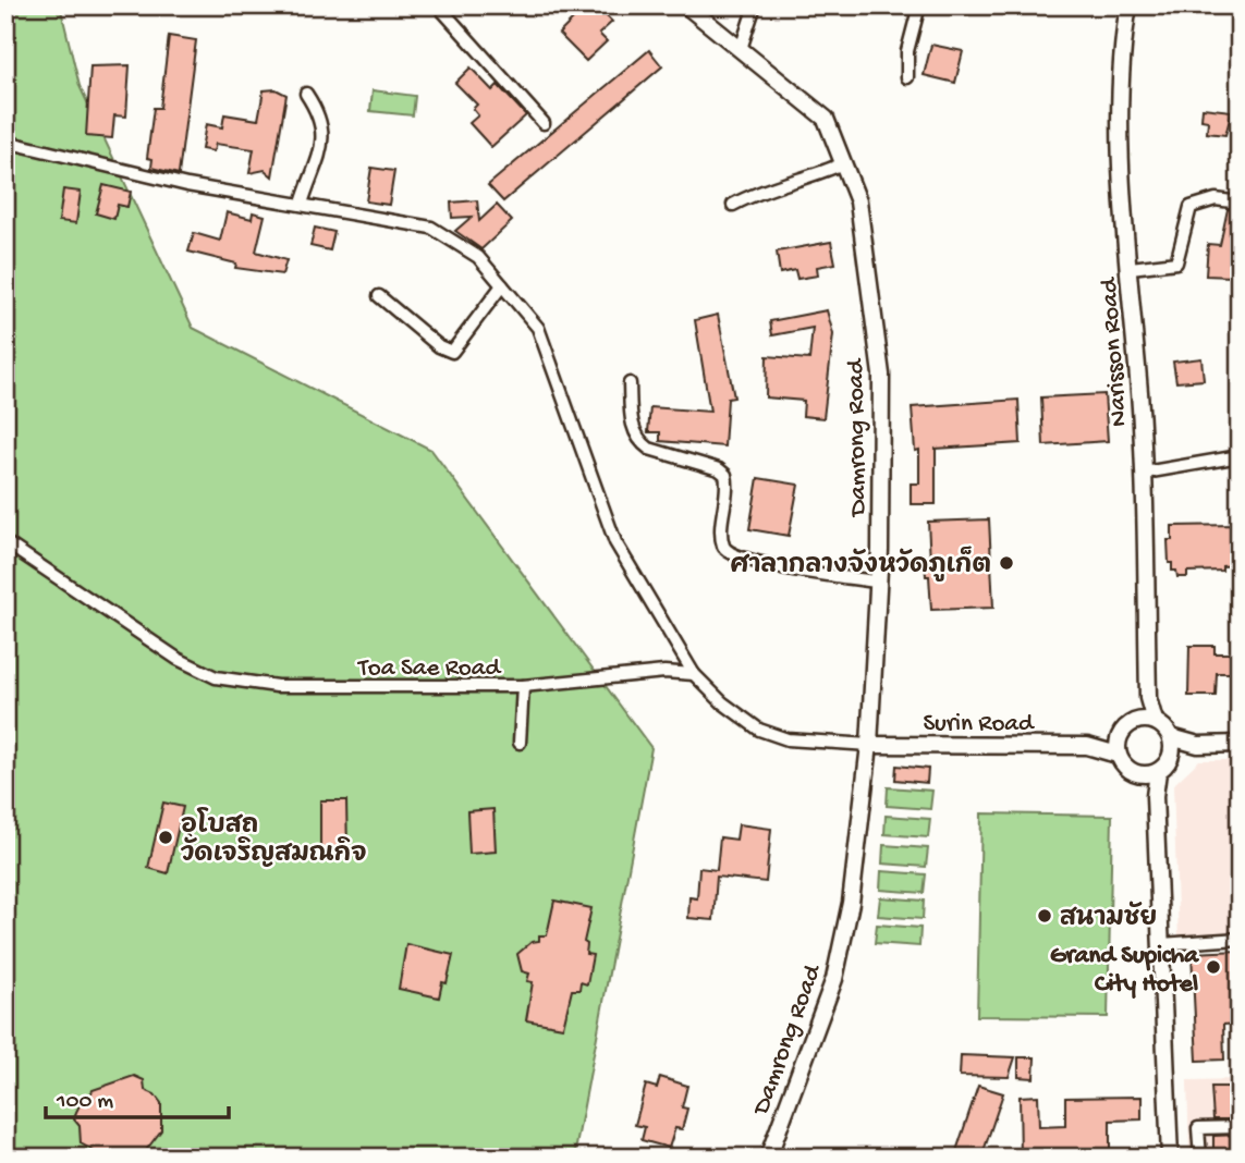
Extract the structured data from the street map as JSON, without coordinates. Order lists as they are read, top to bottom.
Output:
{
  "streets": {
    "street": [
      "Narisson Road",
      "Damrong Road",
      "Toa Sae Road",
      "Surin Road"
    ]
  },
  "crossings": [
    ["Narisson Road", "Surin Road"],
    ["Damrong Road", "Surin Road"]
  ],
  "places": [
    "ศาลากลางจังหวัดภูเก็ต",
    "อุโบสถ วัดเจริญสมณกิจ",
    "สนามชัย",
    "Grand Supicha City Hotel"
  ],
  "scale_bar": "100 m"
}
